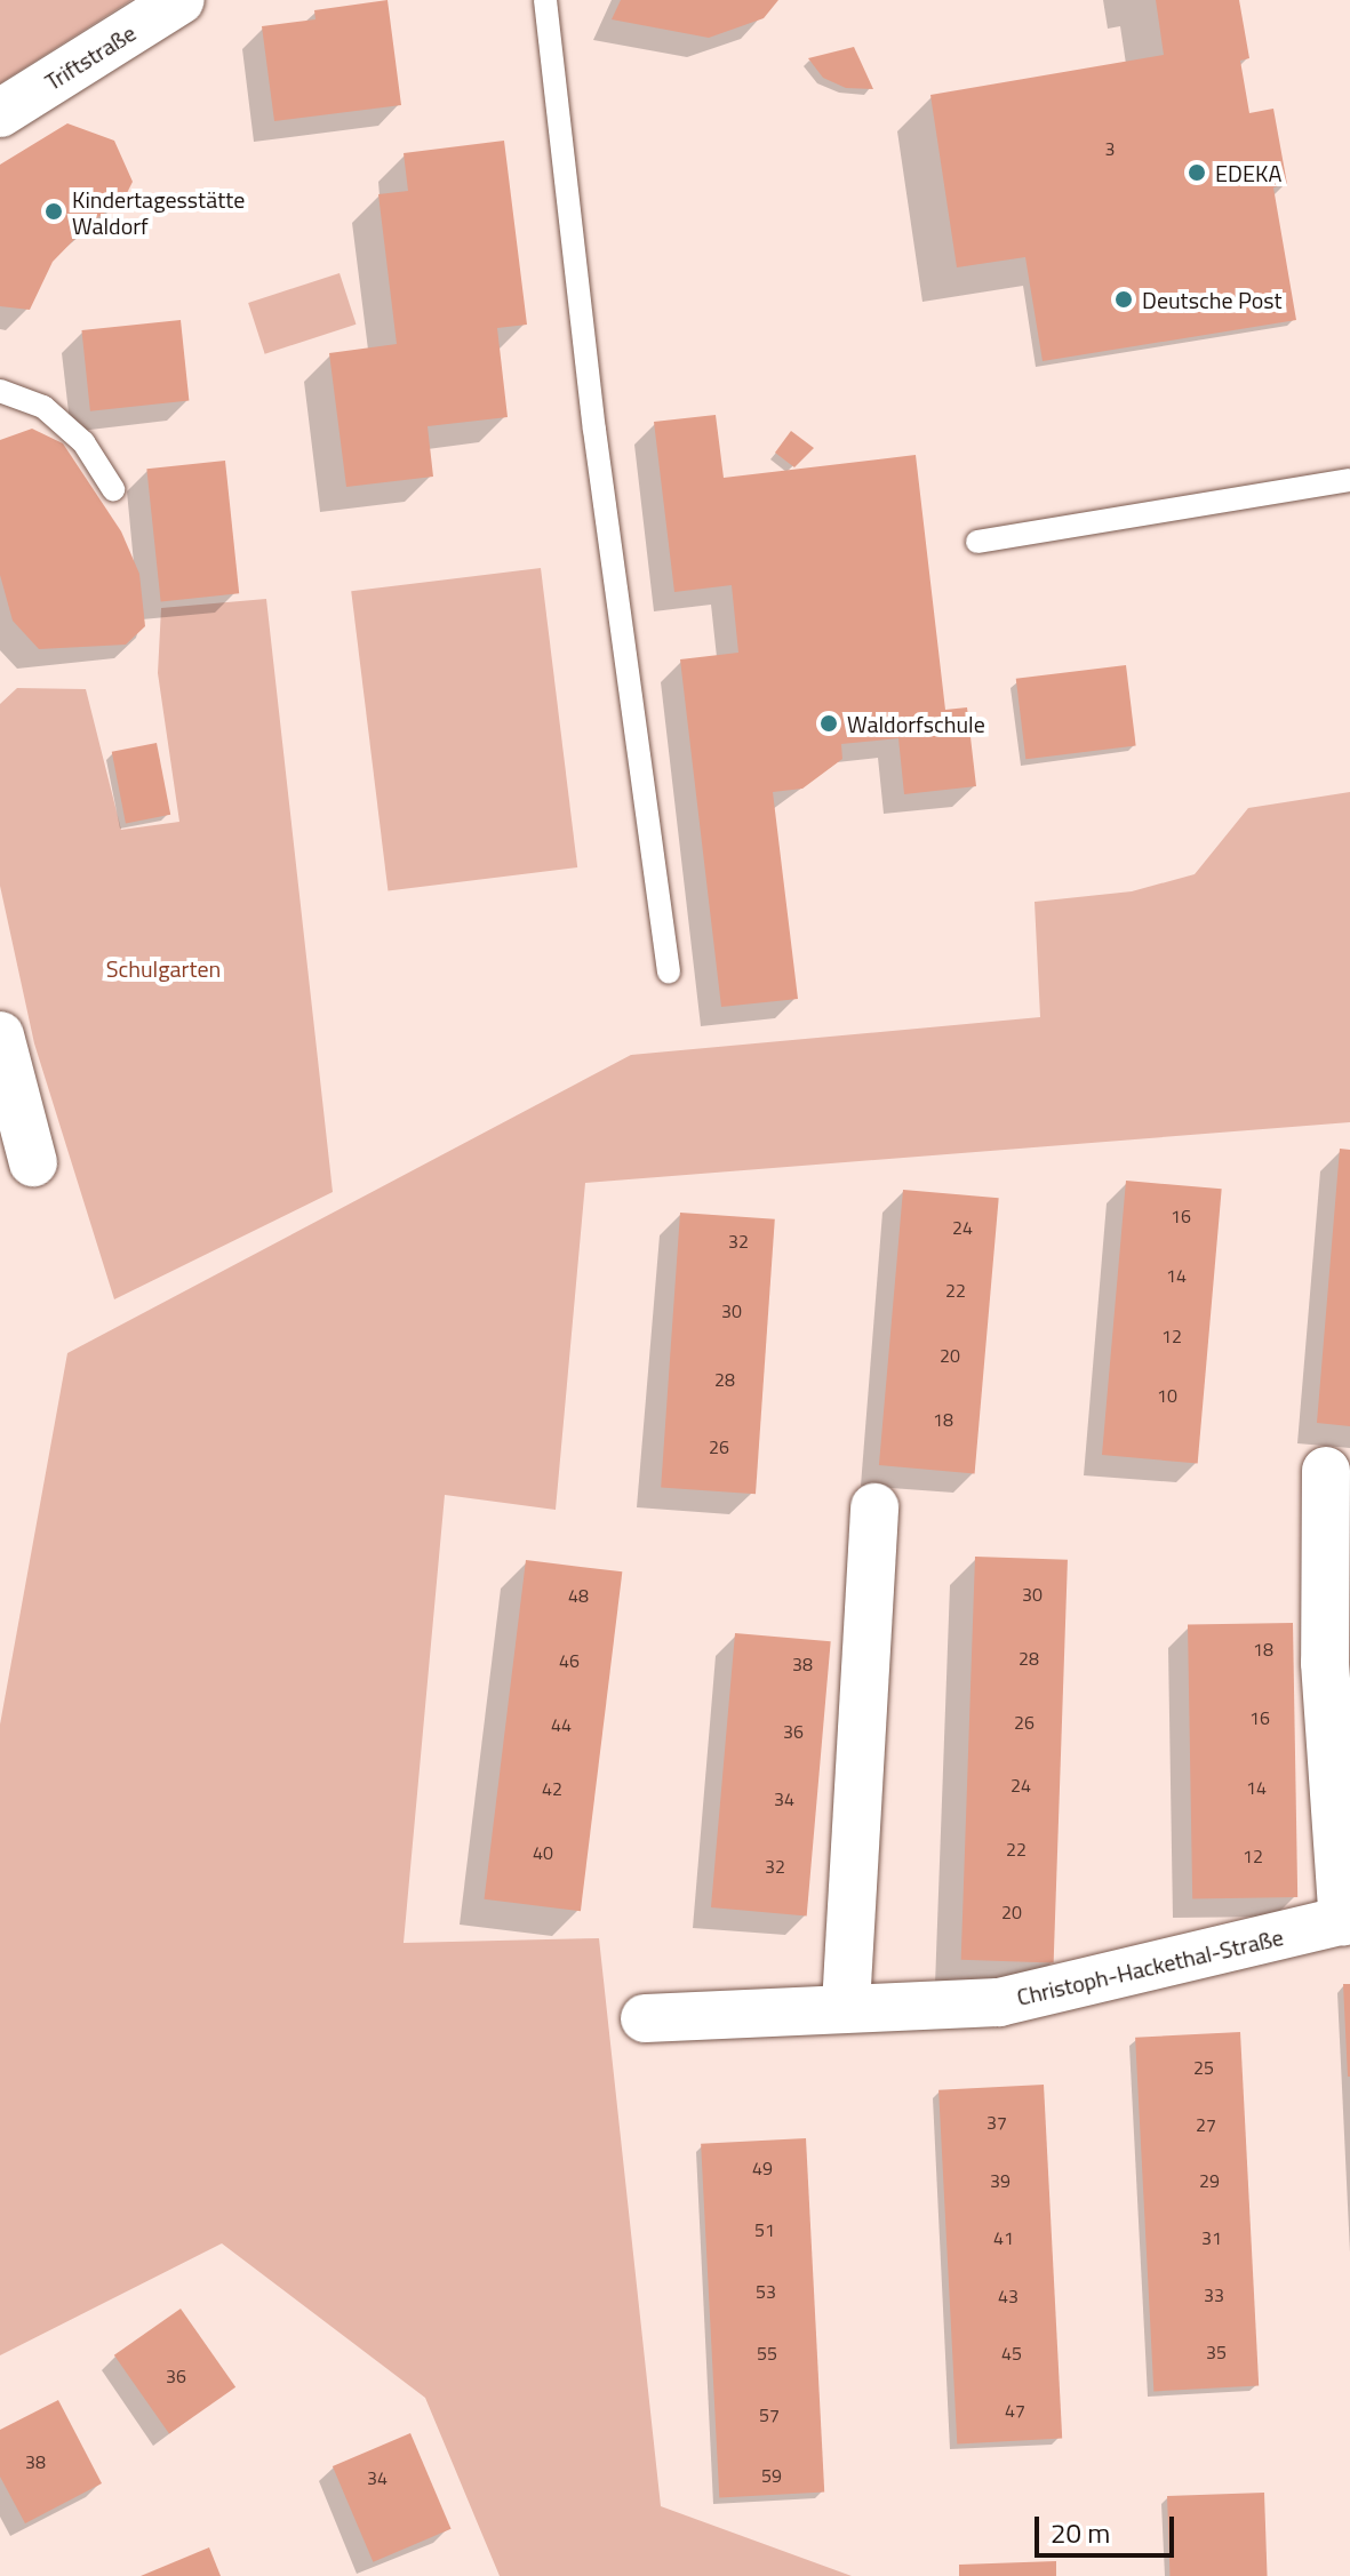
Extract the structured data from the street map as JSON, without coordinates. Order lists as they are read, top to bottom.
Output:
{
  "streets": {
    "street": ["Triftstraße", "Christoph-Hackethal-Straße"]
  },
  "parks": ["Schulgarten"],
  "places": [
    "EDEKA",
    "Kindertagesstätte Waldorf",
    "Deutsche Post",
    "Waldorfschule"
  ],
  "house_numbers": [
    "3",
    "16",
    "24",
    "32",
    "14",
    "22",
    "30",
    "12",
    "20",
    "28",
    "10",
    "18",
    "26",
    "30",
    "48",
    "18",
    "28",
    "46",
    "38",
    "16",
    "26",
    "44",
    "36",
    "24",
    "14",
    "42",
    "34",
    "22",
    "40",
    "12",
    "32",
    "20",
    "25",
    "37",
    "27",
    "49",
    "39",
    "29",
    "51",
    "41",
    "31",
    "53",
    "33",
    "43",
    "35",
    "55",
    "45",
    "36",
    "47",
    "57",
    "38",
    "59",
    "34"
  ],
  "scale_bar": "20 m"
}
